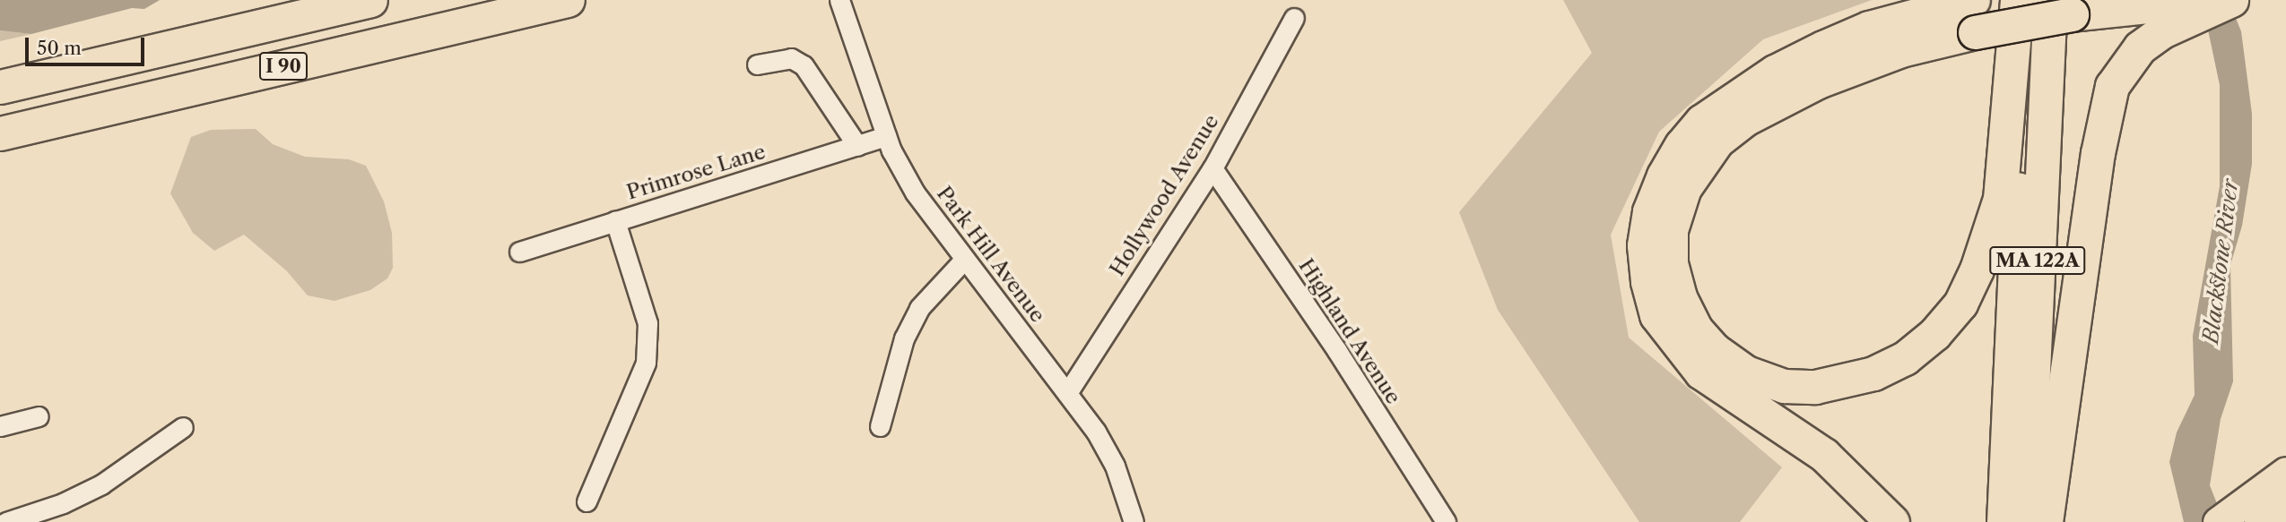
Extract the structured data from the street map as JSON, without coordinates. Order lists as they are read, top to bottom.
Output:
{
  "streets": {
    "highway": ["I 90", "MA 122A"],
    "street": [
      "Primrose Lane",
      "Hollywood Avenue",
      "Park Hill Avenue",
      "Highland Avenue"
    ]
  },
  "crossings": [
    ["Primrose Lane", "Park Hill Avenue"],
    ["Hollywood Avenue", "Park Hill Avenue"],
    ["Hollywood Avenue", "Highland Avenue"]
  ],
  "water": ["Blackstone River"],
  "scale_bar": "50 m"
}
